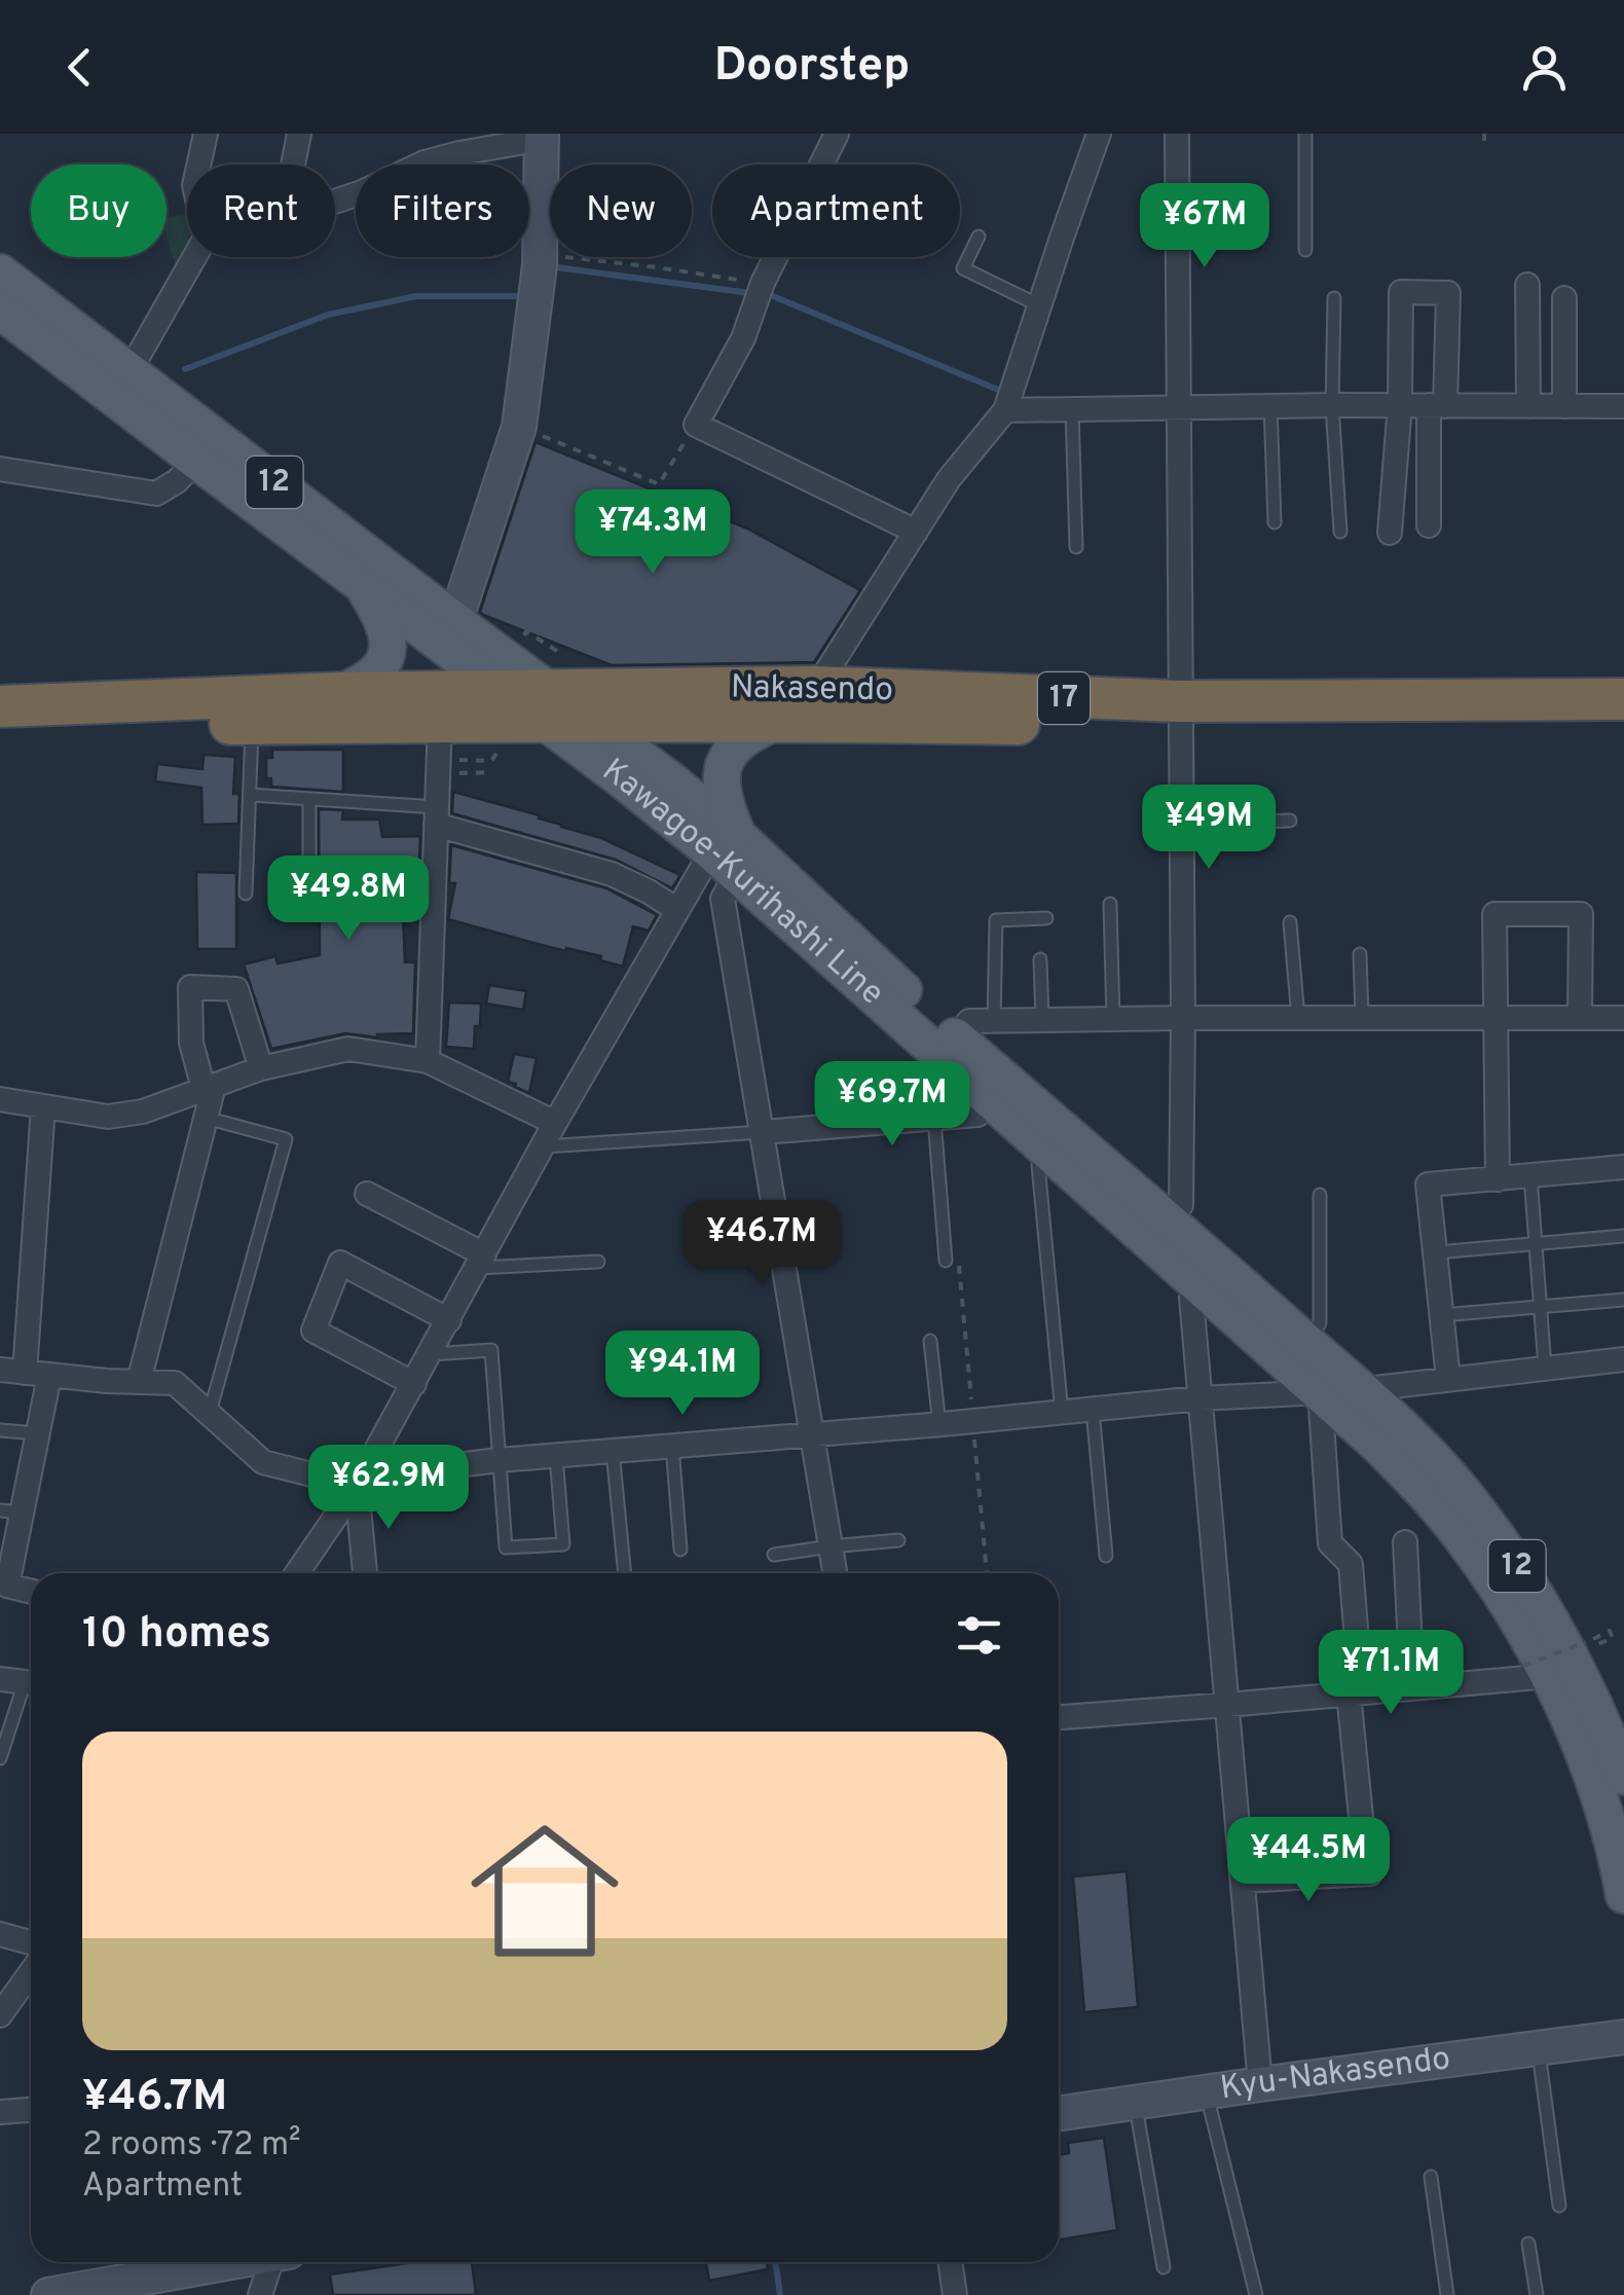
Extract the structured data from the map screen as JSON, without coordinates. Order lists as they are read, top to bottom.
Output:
{
  "streets": {
    "highway": ["Nakasendo", "17"],
    "main road": ["12", "Kawagoe-Kurihashi Line", "Kyu-Nakasendo"]
  },
  "crossings": [
    ["12", "Nakasendo"],
    ["Nakasendo", "Kawagoe-Kurihashi Line"]
  ],
  "page": {
    "header": "Doorstep",
    "chip": [
      "Buy",
      "Rent",
      "Filters",
      "New",
      "Apartment"
    ],
    "price": [
      "¥67M",
      "¥74.3M",
      "¥49M",
      "¥49.8M",
      "¥69.7M",
      "¥46.7M",
      "¥94.1M",
      "¥62.9M",
      "¥71.1M",
      "¥44.5M"
    ],
    "heading": "10 homes",
    "list": [
      {
        "name": "¥46.7M",
        "note": "2 rooms · 72 m² · Apartment"
      }
    ]
  }
}
